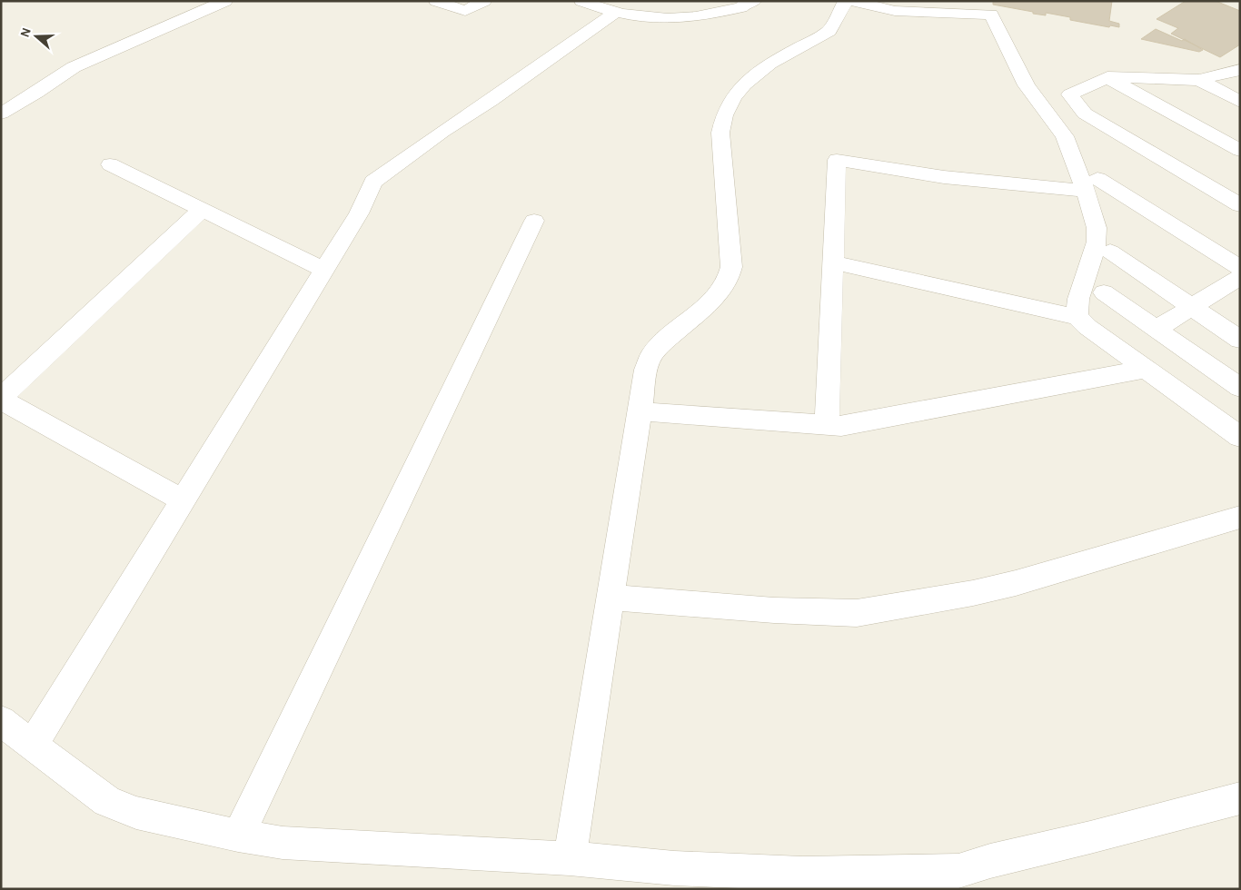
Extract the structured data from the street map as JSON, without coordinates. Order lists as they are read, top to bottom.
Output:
{
  "north": "left"
}
